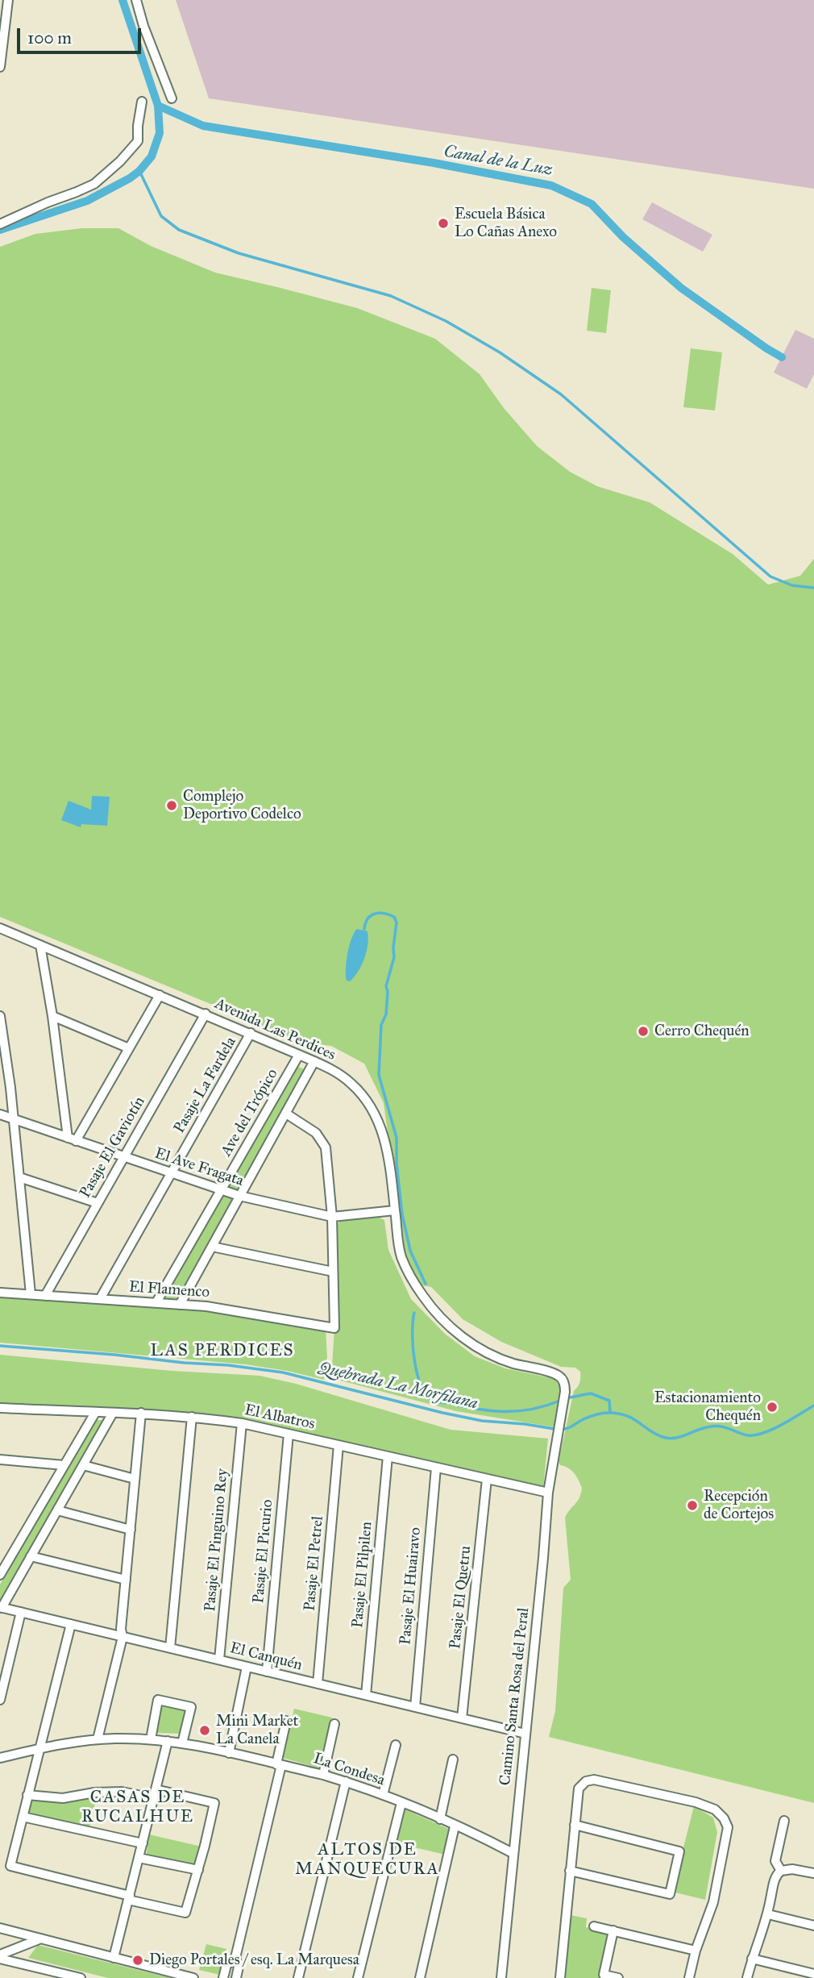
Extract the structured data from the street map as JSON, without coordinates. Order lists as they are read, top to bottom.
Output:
{
  "streets": {
    "street": [
      "Avenida Las Perdices",
      "Pasaje La Fardela",
      "Ave del Trópico",
      "Pasaje El Gaviotín",
      "El Ave Fragata",
      "El Flamenco",
      "El Albatros",
      "Pasaje El Pinguino Rey",
      "Pasaje El Picurio",
      "Pasaje El Petrel",
      "Pasaje El Pilpilen",
      "Pasaje El Huairavo",
      "Pasaje El Quetru",
      "El Canquén",
      "Camino Santa Rosa del Peral",
      "La Condesa"
    ]
  },
  "crossings": [
    ["Avenida Las Perdices", "Pasaje La Fardela"],
    ["Avenida Las Perdices", "Ave del Trópico"],
    ["Avenida Las Perdices", "Pasaje El Gaviotín"],
    ["Avenida Las Perdices", "El Ave Fragata"],
    ["Avenida Las Perdices", "Camino Santa Rosa del Peral"],
    ["Pasaje La Fardela", "El Ave Fragata"],
    ["Pasaje La Fardela", "El Flamenco"],
    ["Ave del Trópico", "El Ave Fragata"],
    ["Ave del Trópico", "El Flamenco"],
    ["Pasaje El Gaviotín", "El Ave Fragata"],
    ["Pasaje El Gaviotín", "El Flamenco"],
    ["El Albatros", "Pasaje El Pinguino Rey"],
    ["El Albatros", "Pasaje El Picurio"],
    ["El Albatros", "Pasaje El Petrel"],
    ["El Albatros", "Pasaje El Pilpilen"],
    ["El Albatros", "Pasaje El Huairavo"],
    ["El Albatros", "Pasaje El Quetru"],
    ["El Albatros", "Camino Santa Rosa del Peral"],
    ["Pasaje El Pinguino Rey", "El Canquén"],
    ["Pasaje El Picurio", "El Canquén"],
    ["Pasaje El Petrel", "El Canquén"],
    ["Pasaje El Pilpilen", "El Canquén"],
    ["Pasaje El Huairavo", "El Canquén"],
    ["Pasaje El Quetru", "El Canquén"],
    ["El Canquén", "Camino Santa Rosa del Peral"],
    ["Camino Santa Rosa del Peral", "La Condesa"]
  ],
  "districts": ["LAS PERDICES", "CASAS DE RUCALHUE", "ALTOS DE MANQUECURA"],
  "water": ["Canal de la Luz", "Quebrada La Morfilana"],
  "places": [
    "Escuela Básica Lo Cañas Anexo",
    "Complejo Deportivo Codelco",
    "Cerro Chequén",
    "Estacionamiento Chequén",
    "Recepción de Cortejos",
    "Mini Market La Canela",
    "Diego Portales / esq. La Marquesa"
  ],
  "scale_bar": "100 m"
}
